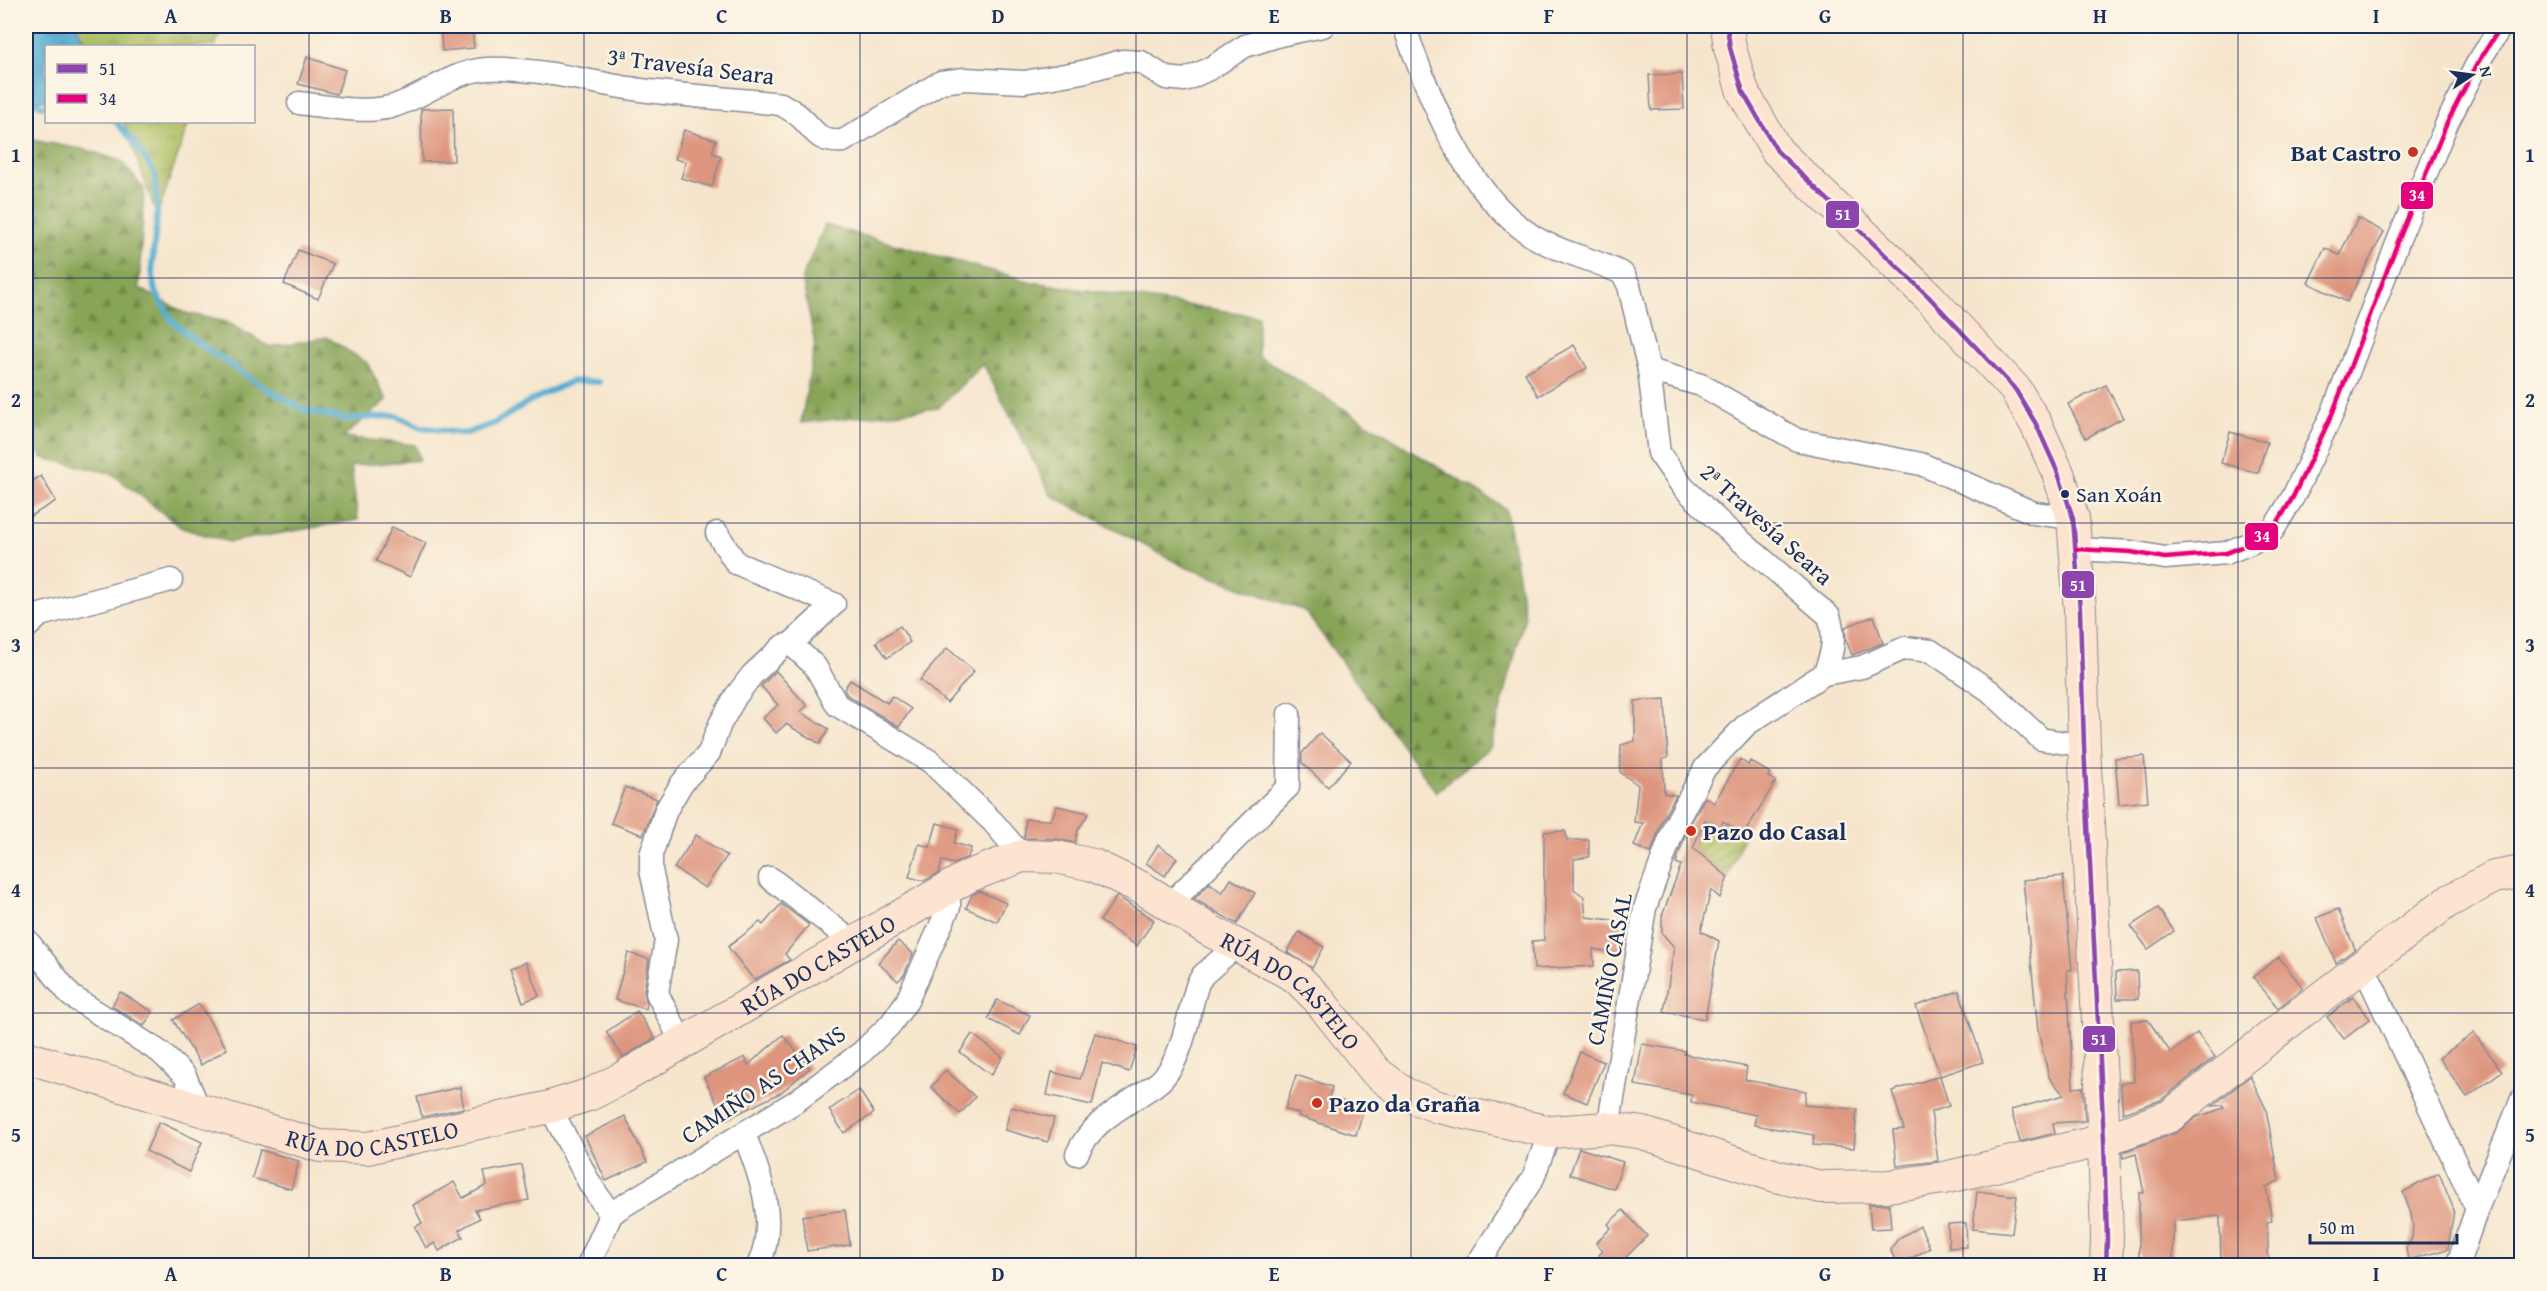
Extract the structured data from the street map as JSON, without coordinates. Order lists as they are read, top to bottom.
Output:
{
  "streets": {
    "street": [
      "3ª Travesía Seara",
      "2ª Travesía Seara",
      "RÚA DO CASTELO",
      "CAMIÑO CASAL",
      "CAMIÑO AS CHANS"
    ]
  },
  "crossings": [
    ["2ª Travesía Seara", "CAMIÑO CASAL"],
    ["RÚA DO CASTELO", "CAMIÑO CASAL"],
    ["RÚA DO CASTELO", "CAMIÑO AS CHANS"]
  ],
  "places": [
    "Bat Castro",
    "San Xoán",
    "Pazo do Casal",
    "Pazo da Graña"
  ],
  "lines": ["transit line 51", "transit line 34"],
  "legend": ["51", "34"],
  "scale_bar": "50 m",
  "north": "right",
  "grid": {
    "columns": [
      "A",
      "B",
      "C",
      "D",
      "E",
      "F",
      "G",
      "H",
      "I"
    ],
    "rows": [
      "1",
      "2",
      "3",
      "4",
      "5"
    ]
  }
}
